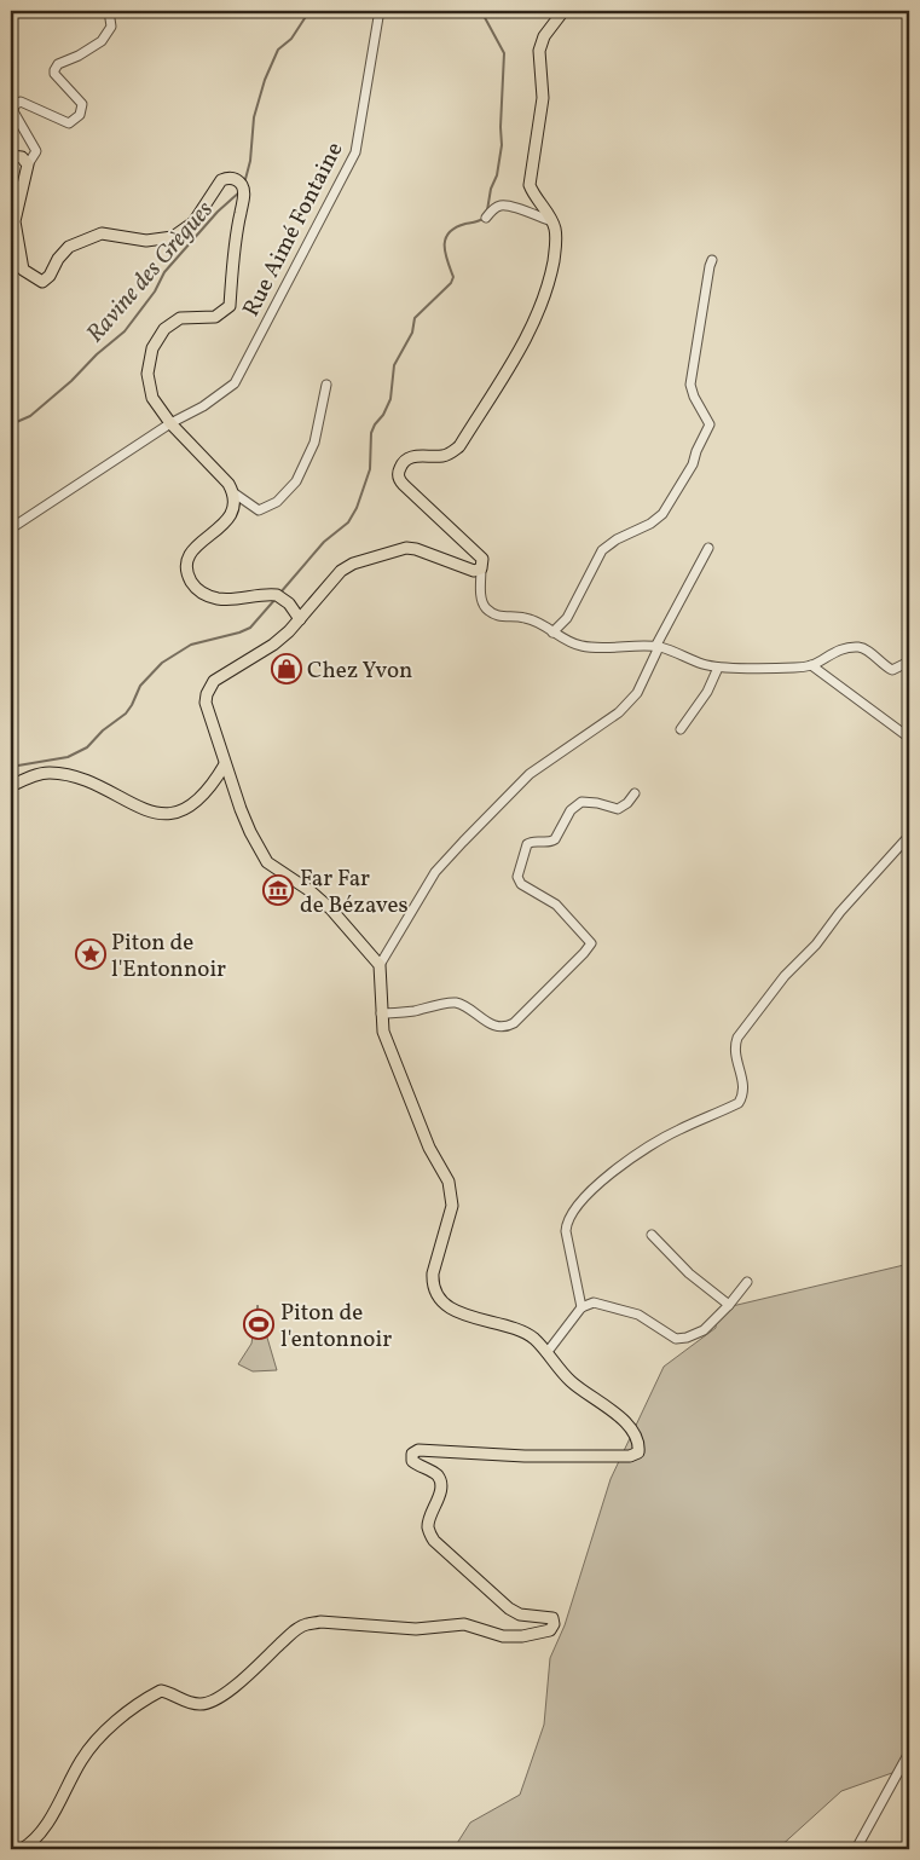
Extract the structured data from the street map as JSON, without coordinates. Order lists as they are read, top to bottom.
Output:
{
  "streets": {
    "street": ["Rue Aimé Fontaine"]
  },
  "water": ["Ravine des Grègues"],
  "places": {
    "shop": ["Chez Yvon"],
    "museum": ["Far Far de Bézaves"],
    "place": ["Piton de l'Entonnoir"],
    "sports": ["Piton de l'entonnoir"]
  }
}
